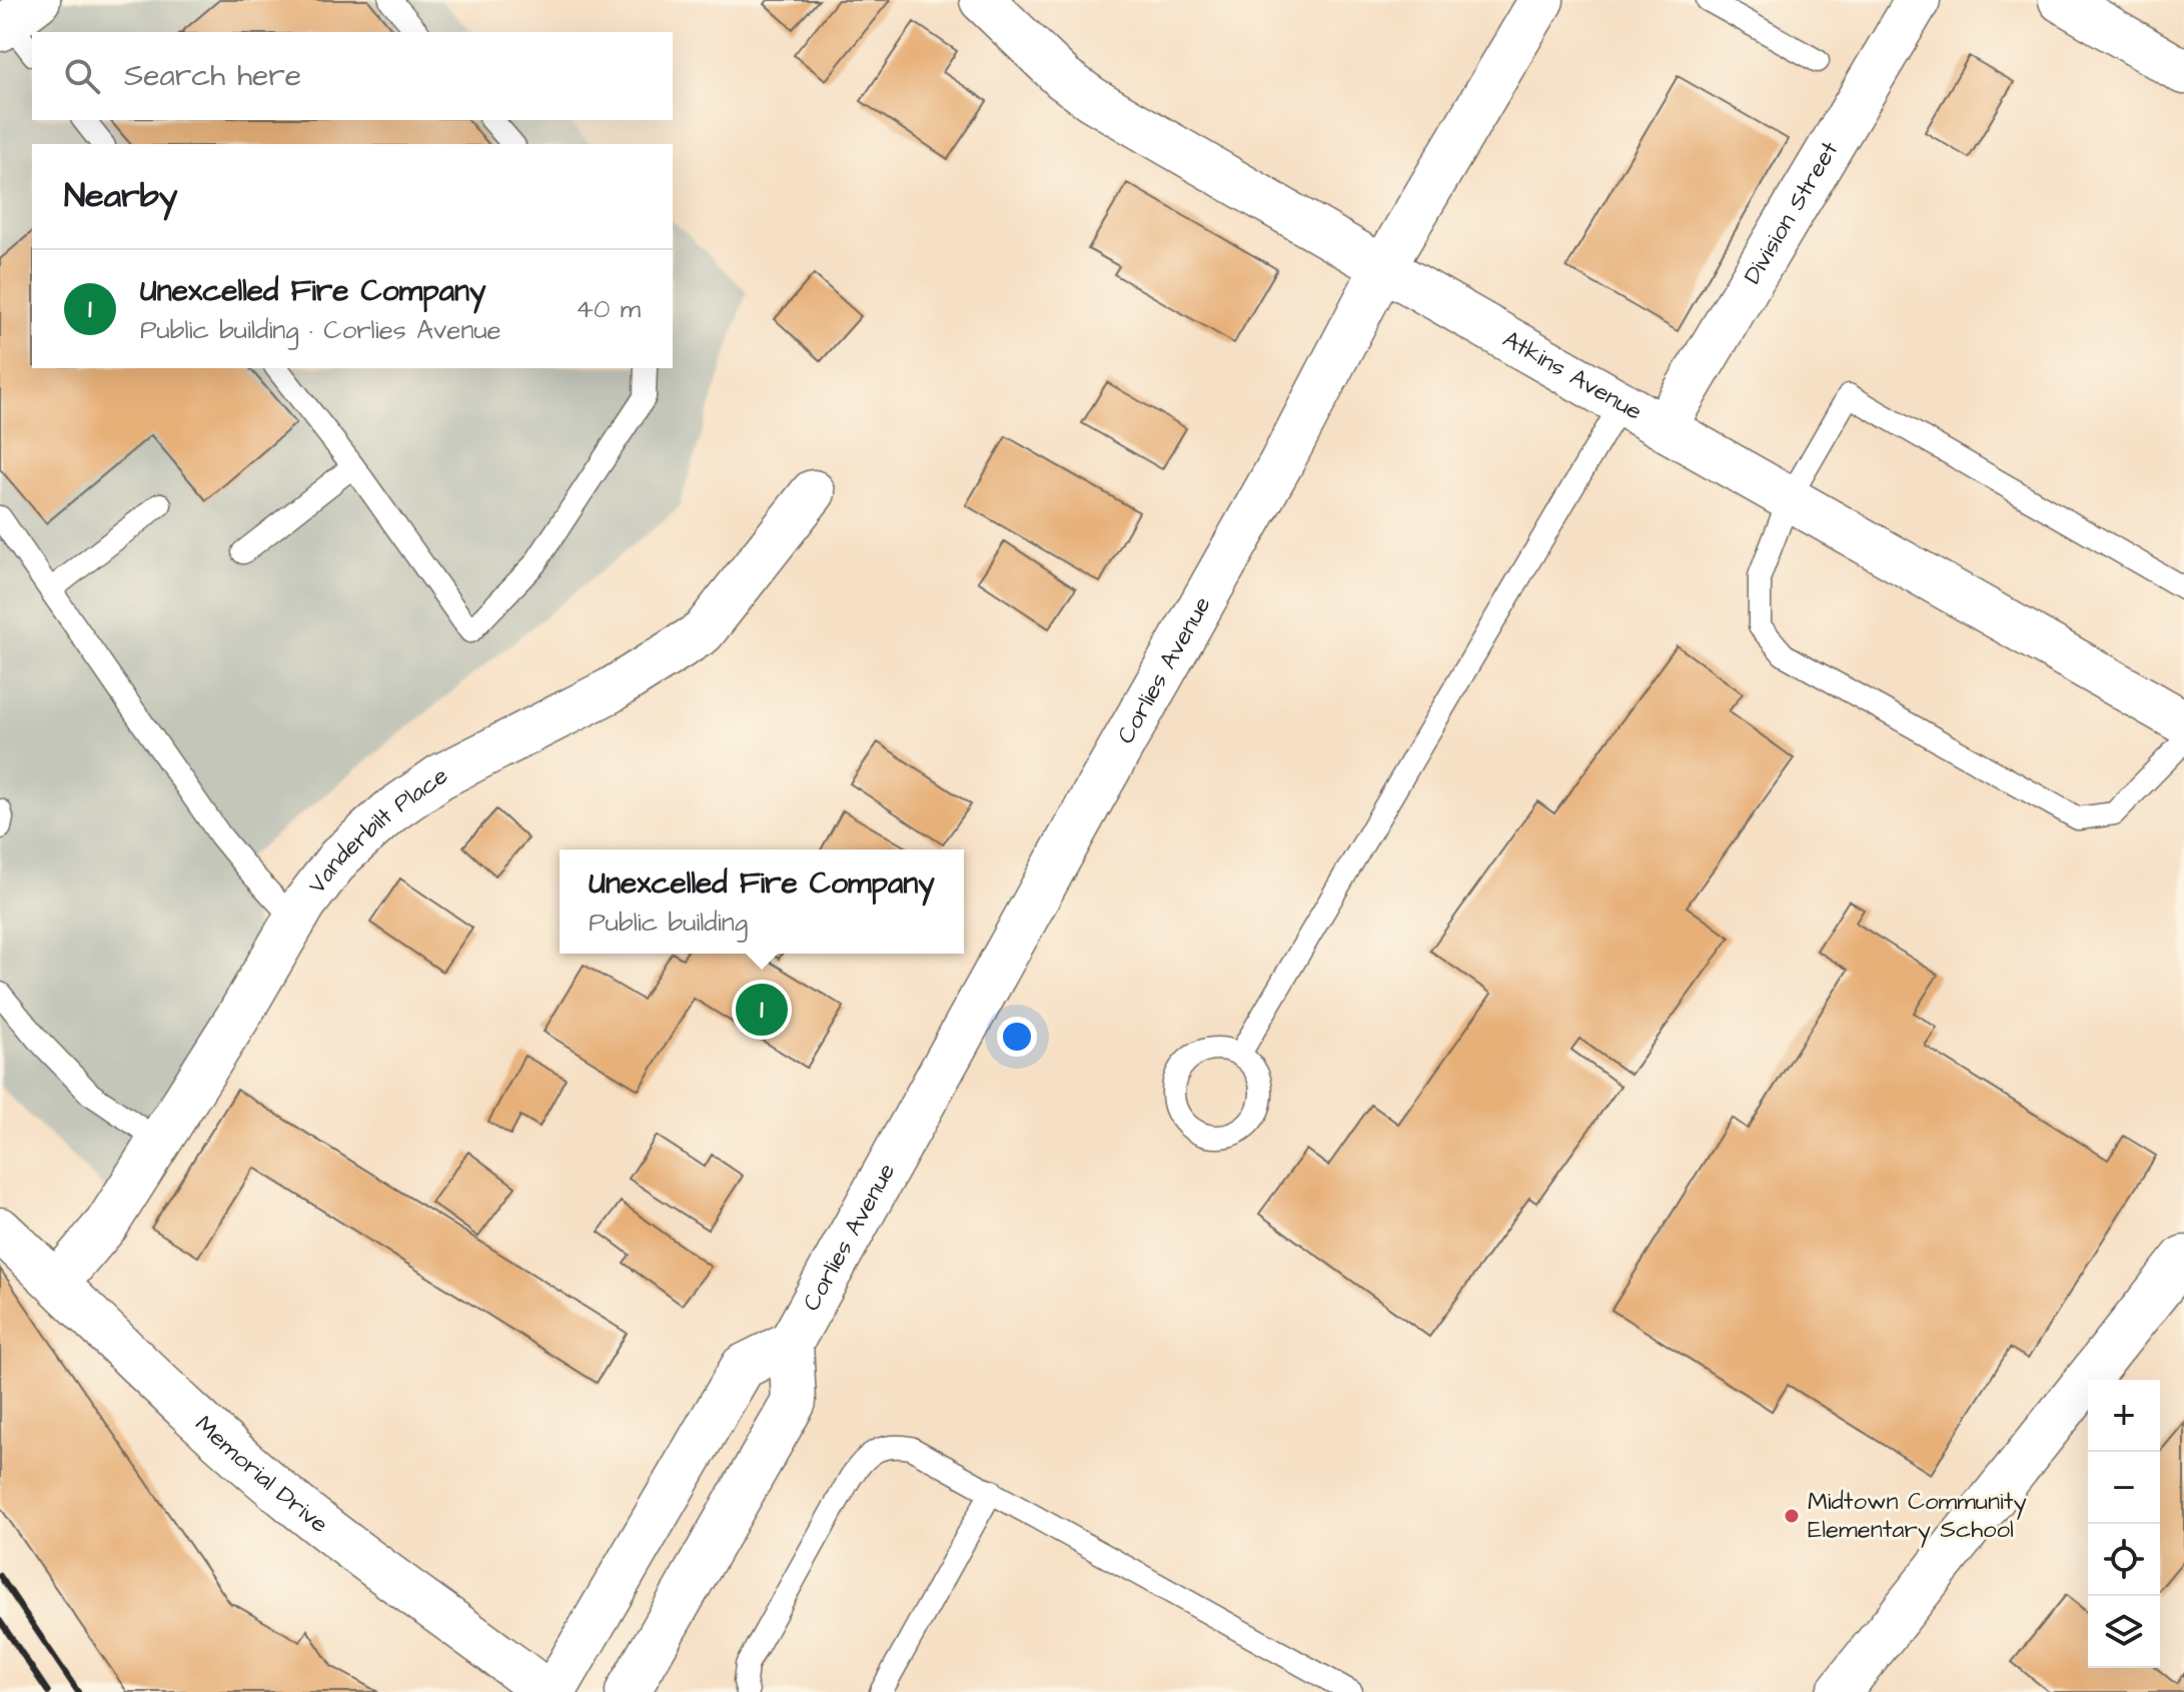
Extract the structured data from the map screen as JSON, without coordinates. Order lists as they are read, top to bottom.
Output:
{
  "streets": {
    "street": [
      "Division Street",
      "Atkins Avenue",
      "Corlies Avenue",
      "Vanderbilt Place",
      "Memorial Drive"
    ]
  },
  "crossings": [
    ["Division Street", "Atkins Avenue"],
    ["Atkins Avenue", "Corlies Avenue"],
    ["Vanderbilt Place", "Memorial Drive"]
  ],
  "places": ["Midtown Community Elementary School"],
  "page": {
    "search": "Search here",
    "heading": "Nearby",
    "list": [
      {
        "mark": "1",
        "name": "Unexcelled Fire Company",
        "note": "Public building · Corlies Avenue",
        "value": "40 m"
      }
    ],
    "popup": ["Unexcelled Fire Company", "Public building"],
    "pins": "1",
    "map_buttons": ["+", "−"]
  }
}
